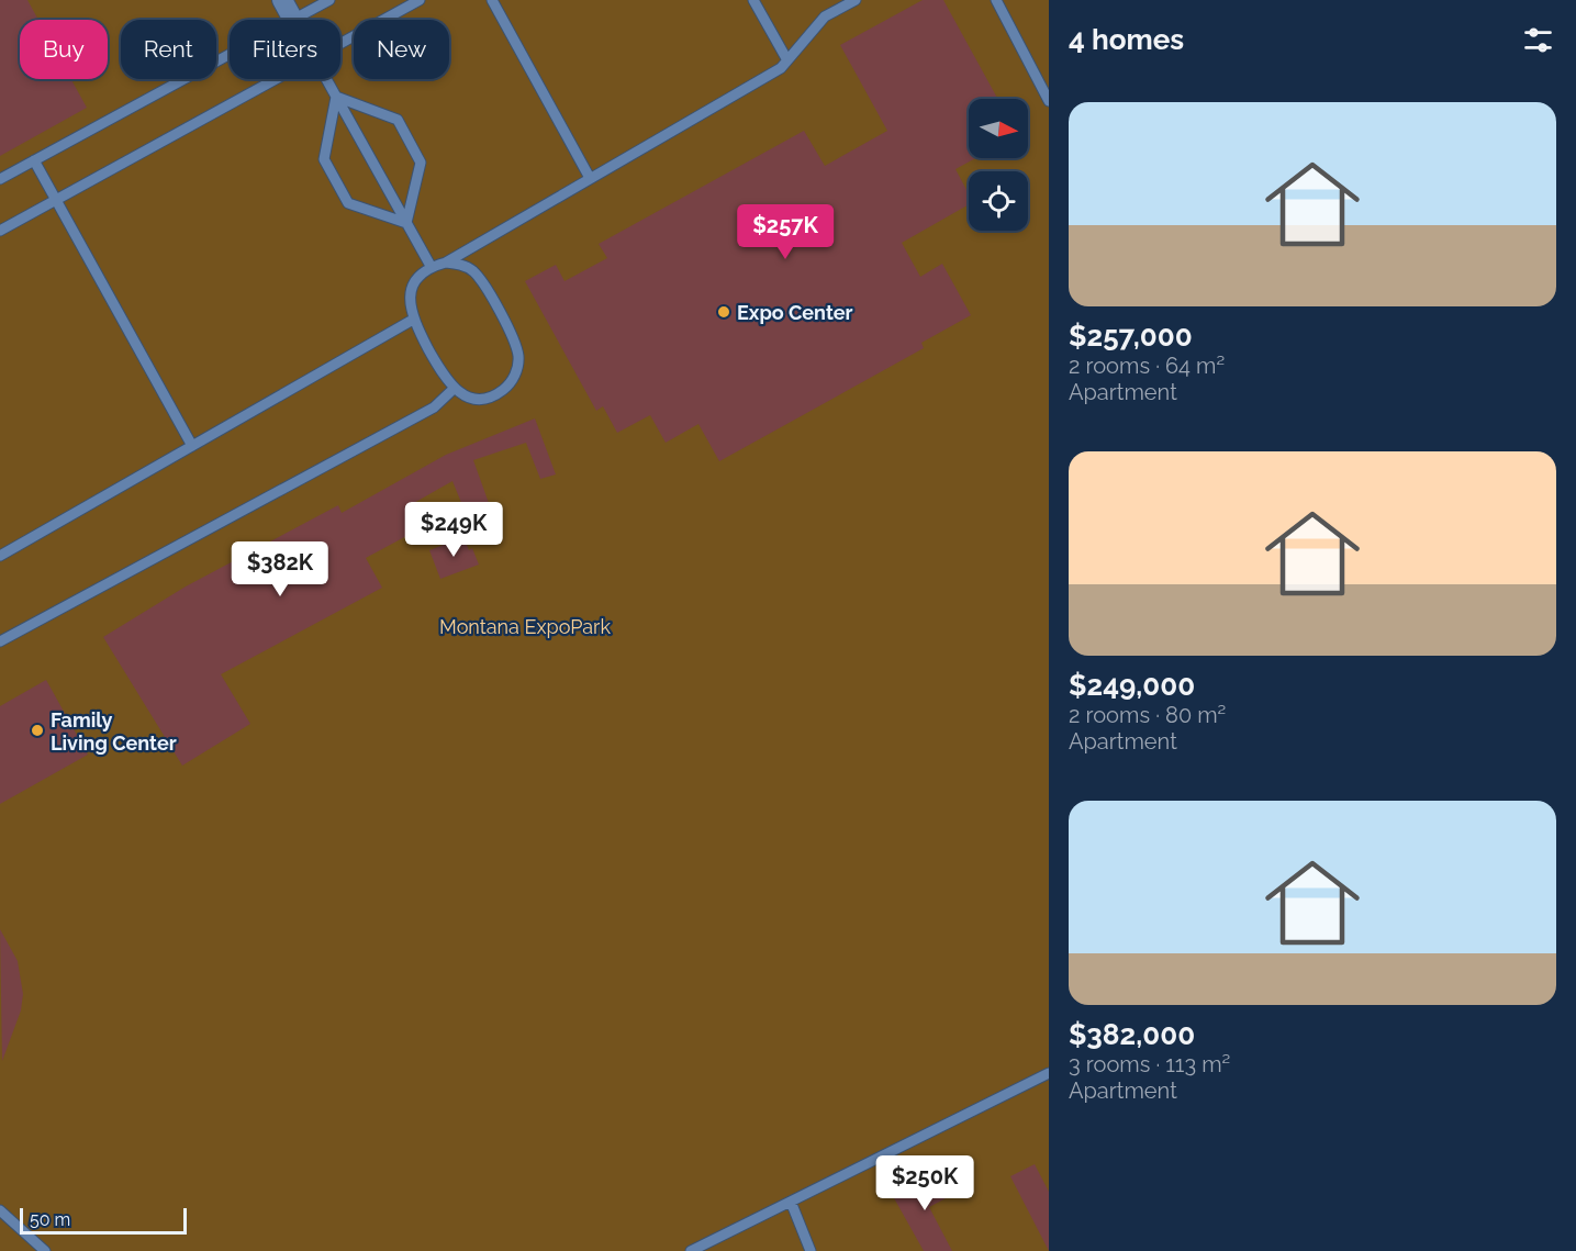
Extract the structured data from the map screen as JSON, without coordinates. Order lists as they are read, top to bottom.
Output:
{
  "parks": ["Montana ExpoPark"],
  "places": ["Expo Center", "Family Living Center"],
  "scale_bar": "50 m",
  "north": "right",
  "page": {
    "heading": "4 homes",
    "chip": [
      "Buy",
      "Rent",
      "Filters",
      "New"
    ],
    "list": [
      {
        "name": "$257,000",
        "note": "2 rooms · 64 m² · Apartment"
      },
      {
        "name": "$249,000",
        "note": "2 rooms · 80 m² · Apartment"
      },
      {
        "name": "$382,000",
        "note": "3 rooms · 113 m² · Apartment"
      }
    ],
    "price": [
      "$257K",
      "$249K",
      "$382K",
      "$250K"
    ],
    "scale": "50 m"
  }
}
